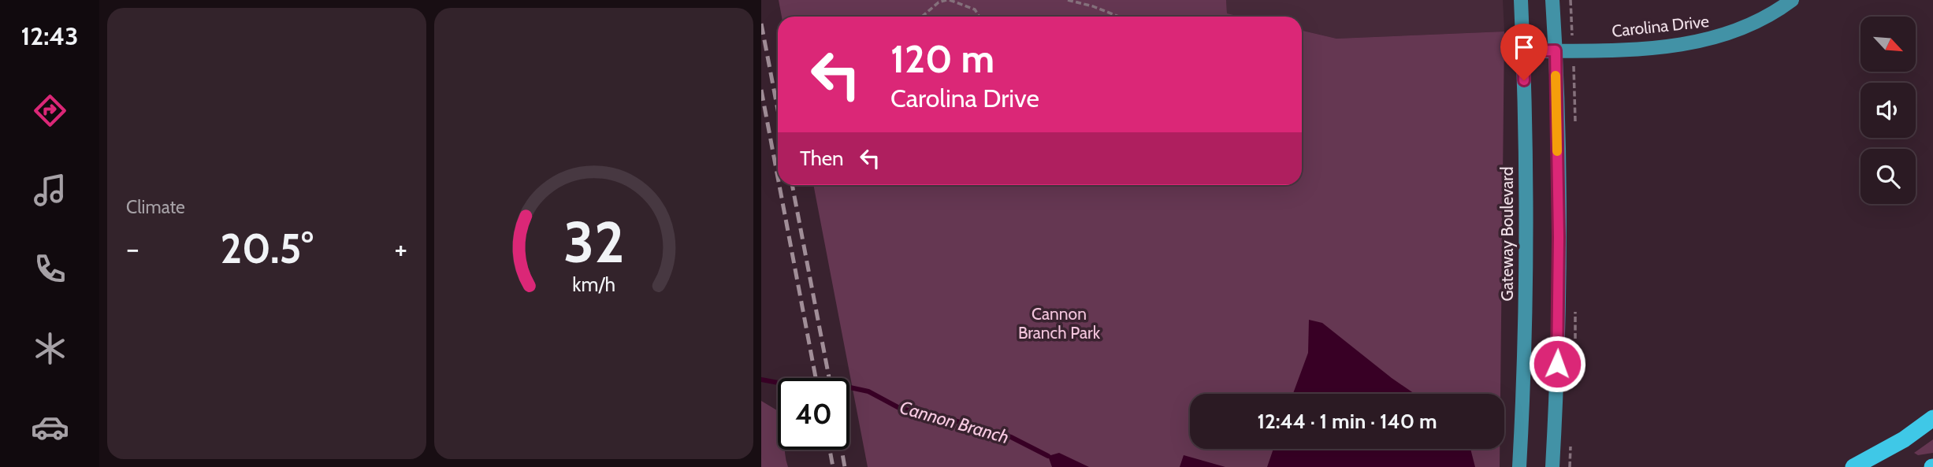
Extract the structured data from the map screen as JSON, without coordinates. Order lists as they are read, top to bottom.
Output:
{
  "streets": {
    "street": ["Carolina Drive", "Gateway Boulevard"]
  },
  "crossings": [
    ["Carolina Drive", "Gateway Boulevard"]
  ],
  "water": ["Cannon Branch"],
  "parks": ["Cannon Branch Park"],
  "north": "bottom right",
  "page": {
    "tabs": "12:43",
    "tile": "Climate",
    "turn": ["120 m", "Carolina Drive"],
    "then": "Then",
    "heat": ["−", "20.5°", "+"],
    "limit": "40",
    "trip": "12:44 · 1 min · 140 m",
    "gauge": ["32", "km/h"]
  }
}
